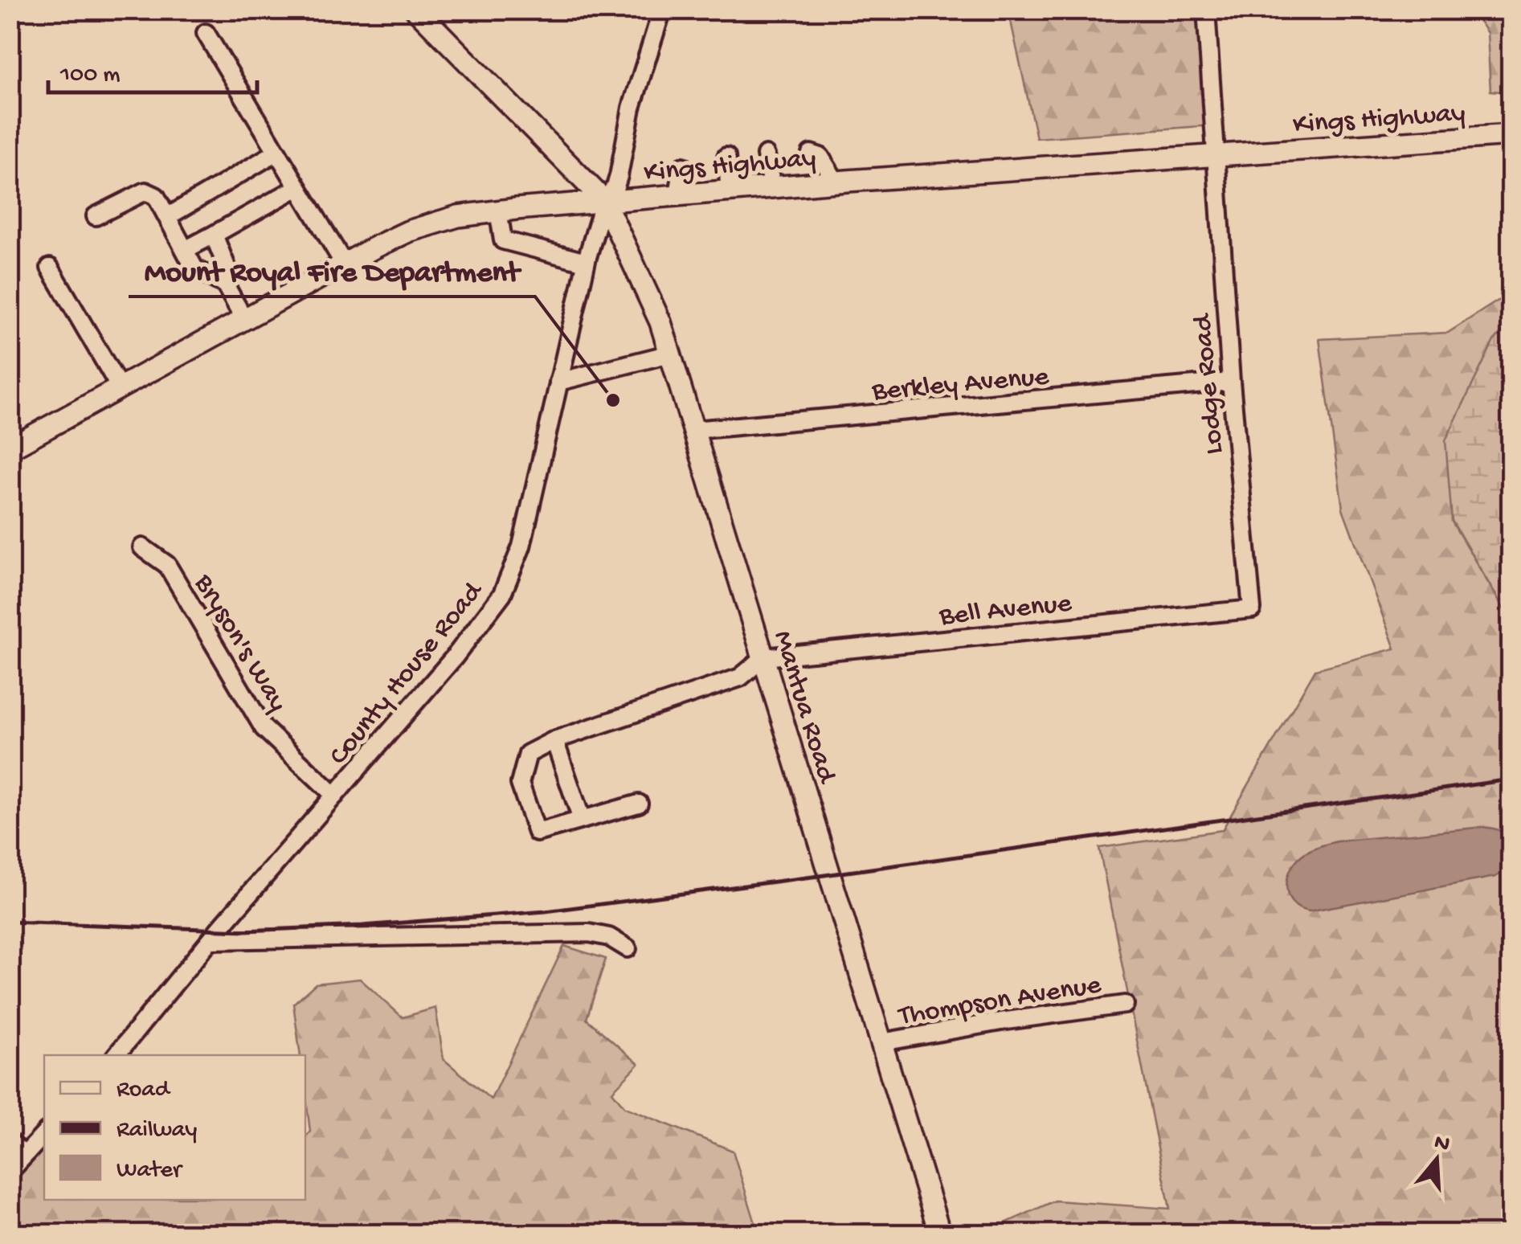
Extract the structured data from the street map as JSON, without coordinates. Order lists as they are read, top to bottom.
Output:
{
  "streets": {
    "main road": ["Kings Highway", "Mantua Road"],
    "street": [
      "Berkley Avenue",
      "Lodge Road",
      "Bell Avenue",
      "Bryson's Way",
      "County House Road",
      "Thompson Avenue"
    ]
  },
  "crossings": [
    ["Kings Highway", "Lodge Road"],
    ["Kings Highway", "County House Road"],
    ["Kings Highway", "Mantua Road"],
    ["Berkley Avenue", "Lodge Road"],
    ["Berkley Avenue", "Mantua Road"],
    ["Lodge Road", "Bell Avenue"],
    ["Bell Avenue", "Mantua Road"],
    ["Bryson's Way", "County House Road"],
    ["County House Road", "Mantua Road"],
    ["Mantua Road", "Thompson Avenue"]
  ],
  "places": ["Mount Royal Fire Department"],
  "legend": ["Road", "Railway", "Water"],
  "scale_bar": "100 m",
  "north": "top"
}
